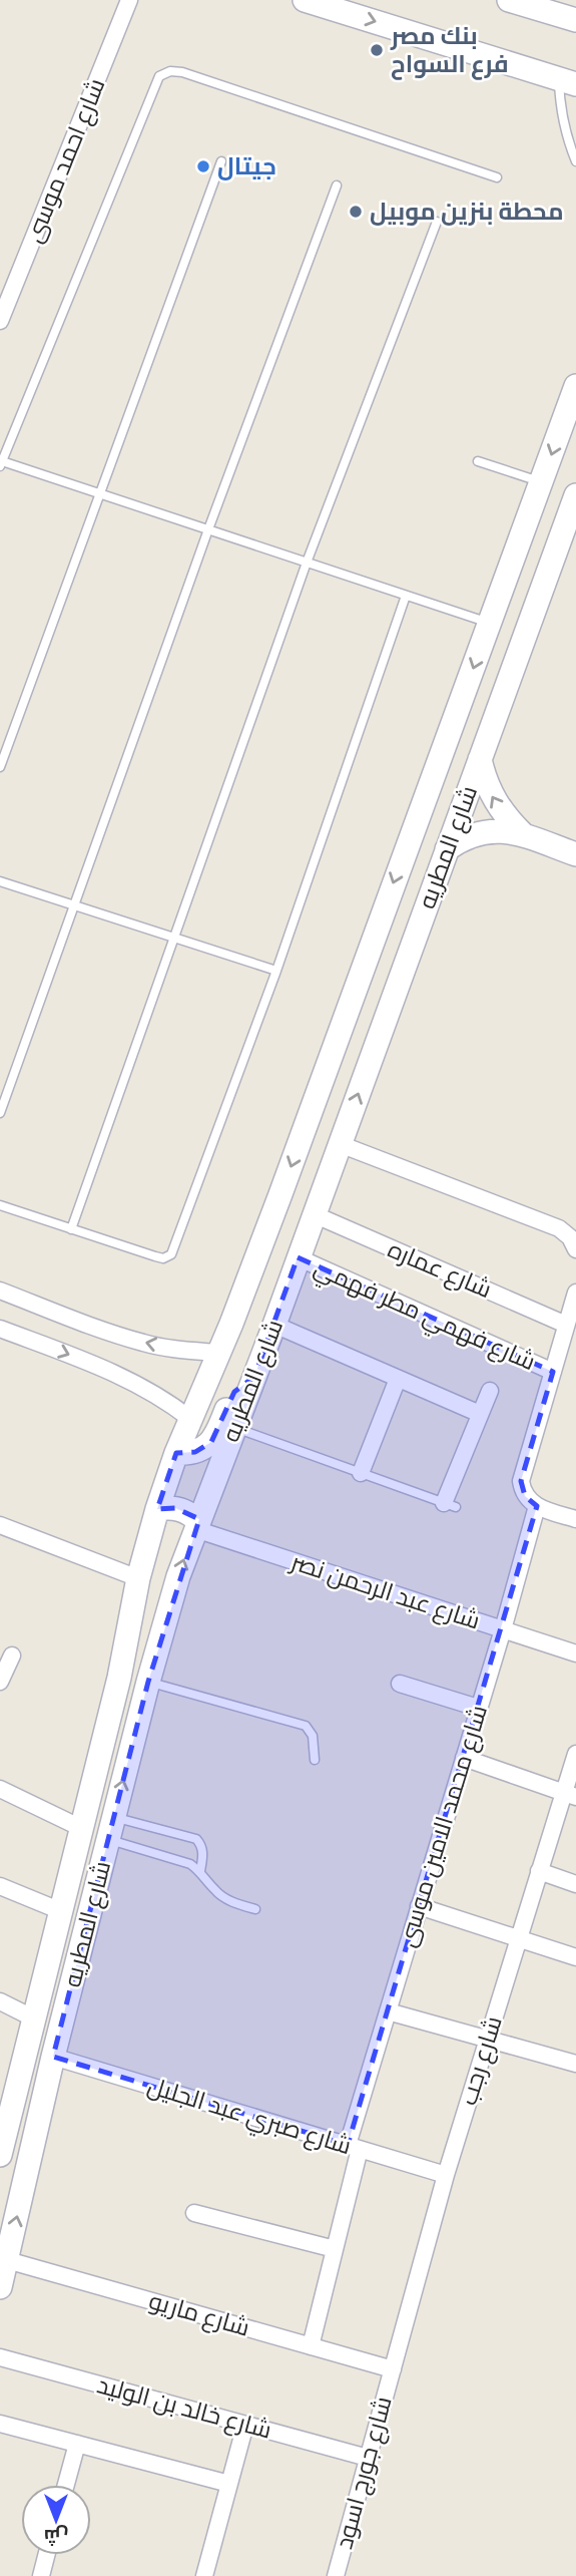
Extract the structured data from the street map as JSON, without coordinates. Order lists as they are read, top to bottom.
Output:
{
  "streets": {
    "main road": ["شارع المطريه"],
    "street": [
      "شارع احمد موسى",
      "شارع عماره",
      "شارع فهمي مطر فهمي",
      "شارع عبد الرحمن نصر",
      "شارع محمد الامين موسى",
      "شارع رجب",
      "شارع صبري عبد الجليل",
      "شارع ماريو",
      "شارع خالد بن الوليد",
      "شارع جورج اسود"
    ]
  },
  "crossings": [
    ["شارع المطريه", "شارع عماره"],
    ["شارع المطريه", "شارع فهمي مطر فهمي"],
    ["شارع المطريه", "شارع عبد الرحمن نصر"],
    ["شارع المطريه", "شارع صبري عبد الجليل"],
    ["شارع المطريه", "شارع ماريو"],
    ["شارع عبد الرحمن نصر", "شارع محمد الامين موسى"],
    ["شارع محمد الامين موسى", "شارع صبري عبد الجليل"],
    ["شارع محمد الامين موسى", "شارع ماريو"],
    ["شارع رجب", "شارع صبري عبد الجليل"],
    ["شارع رجب", "شارع ماريو"],
    ["شارع رجب", "شارع جورج اسود"],
    ["شارع ماريو", "شارع جورج اسود"],
    ["شارع خالد بن الوليد", "شارع جورج اسود"]
  ],
  "places": ["بنك مصر فرع السواح", "جيتال", "محطة بنزين موبيل"],
  "north": "bottom"
}
